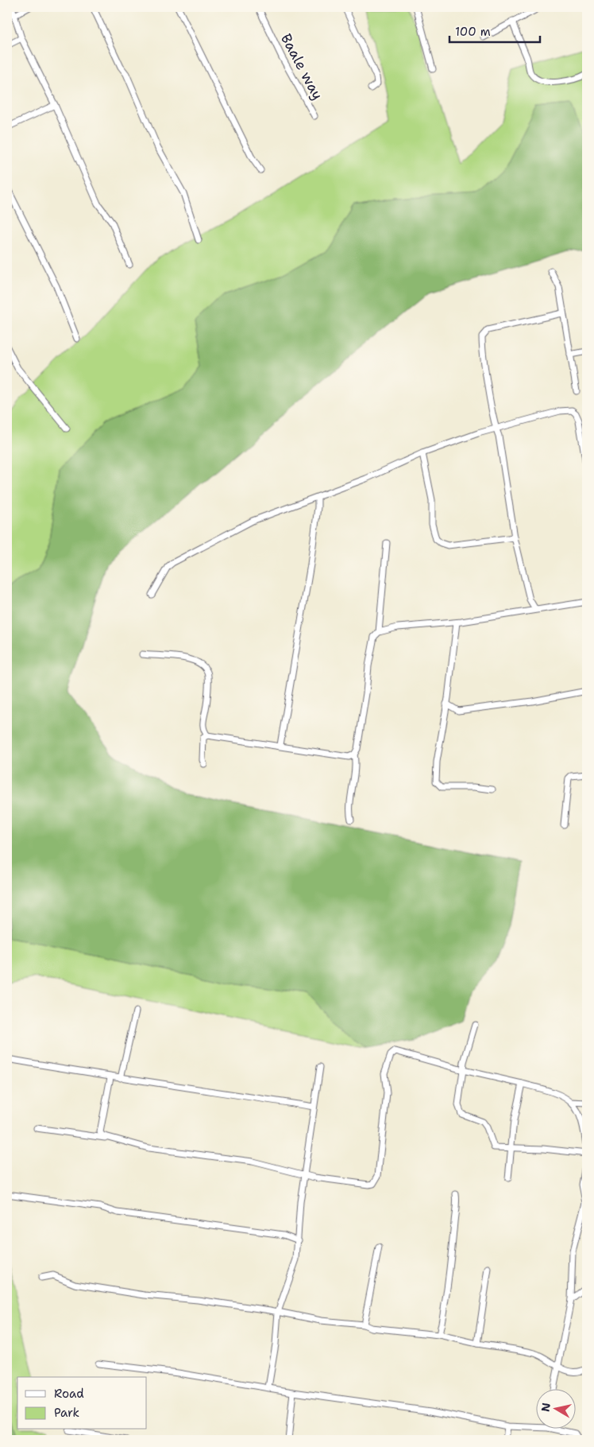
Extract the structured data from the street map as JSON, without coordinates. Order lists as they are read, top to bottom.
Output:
{
  "streets": {
    "street": ["Baale way"]
  },
  "legend": ["Road", "Park"],
  "scale_bar": "100 m",
  "north": "left"
}
